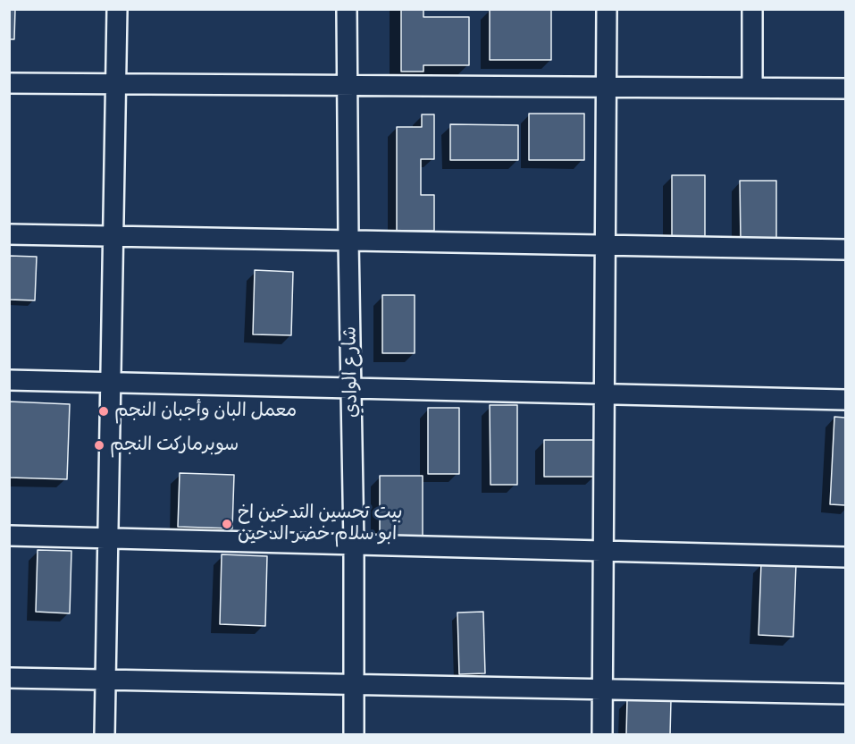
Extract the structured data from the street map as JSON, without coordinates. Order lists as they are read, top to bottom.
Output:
{
  "streets": {
    "street": ["شارع الوادي"]
  },
  "places": ["معمل البان وأجبان النجم", "سوبرماركت النجم", "بيت تحسين التدخين اخ ابو سلام خضر الدخين"]
}
